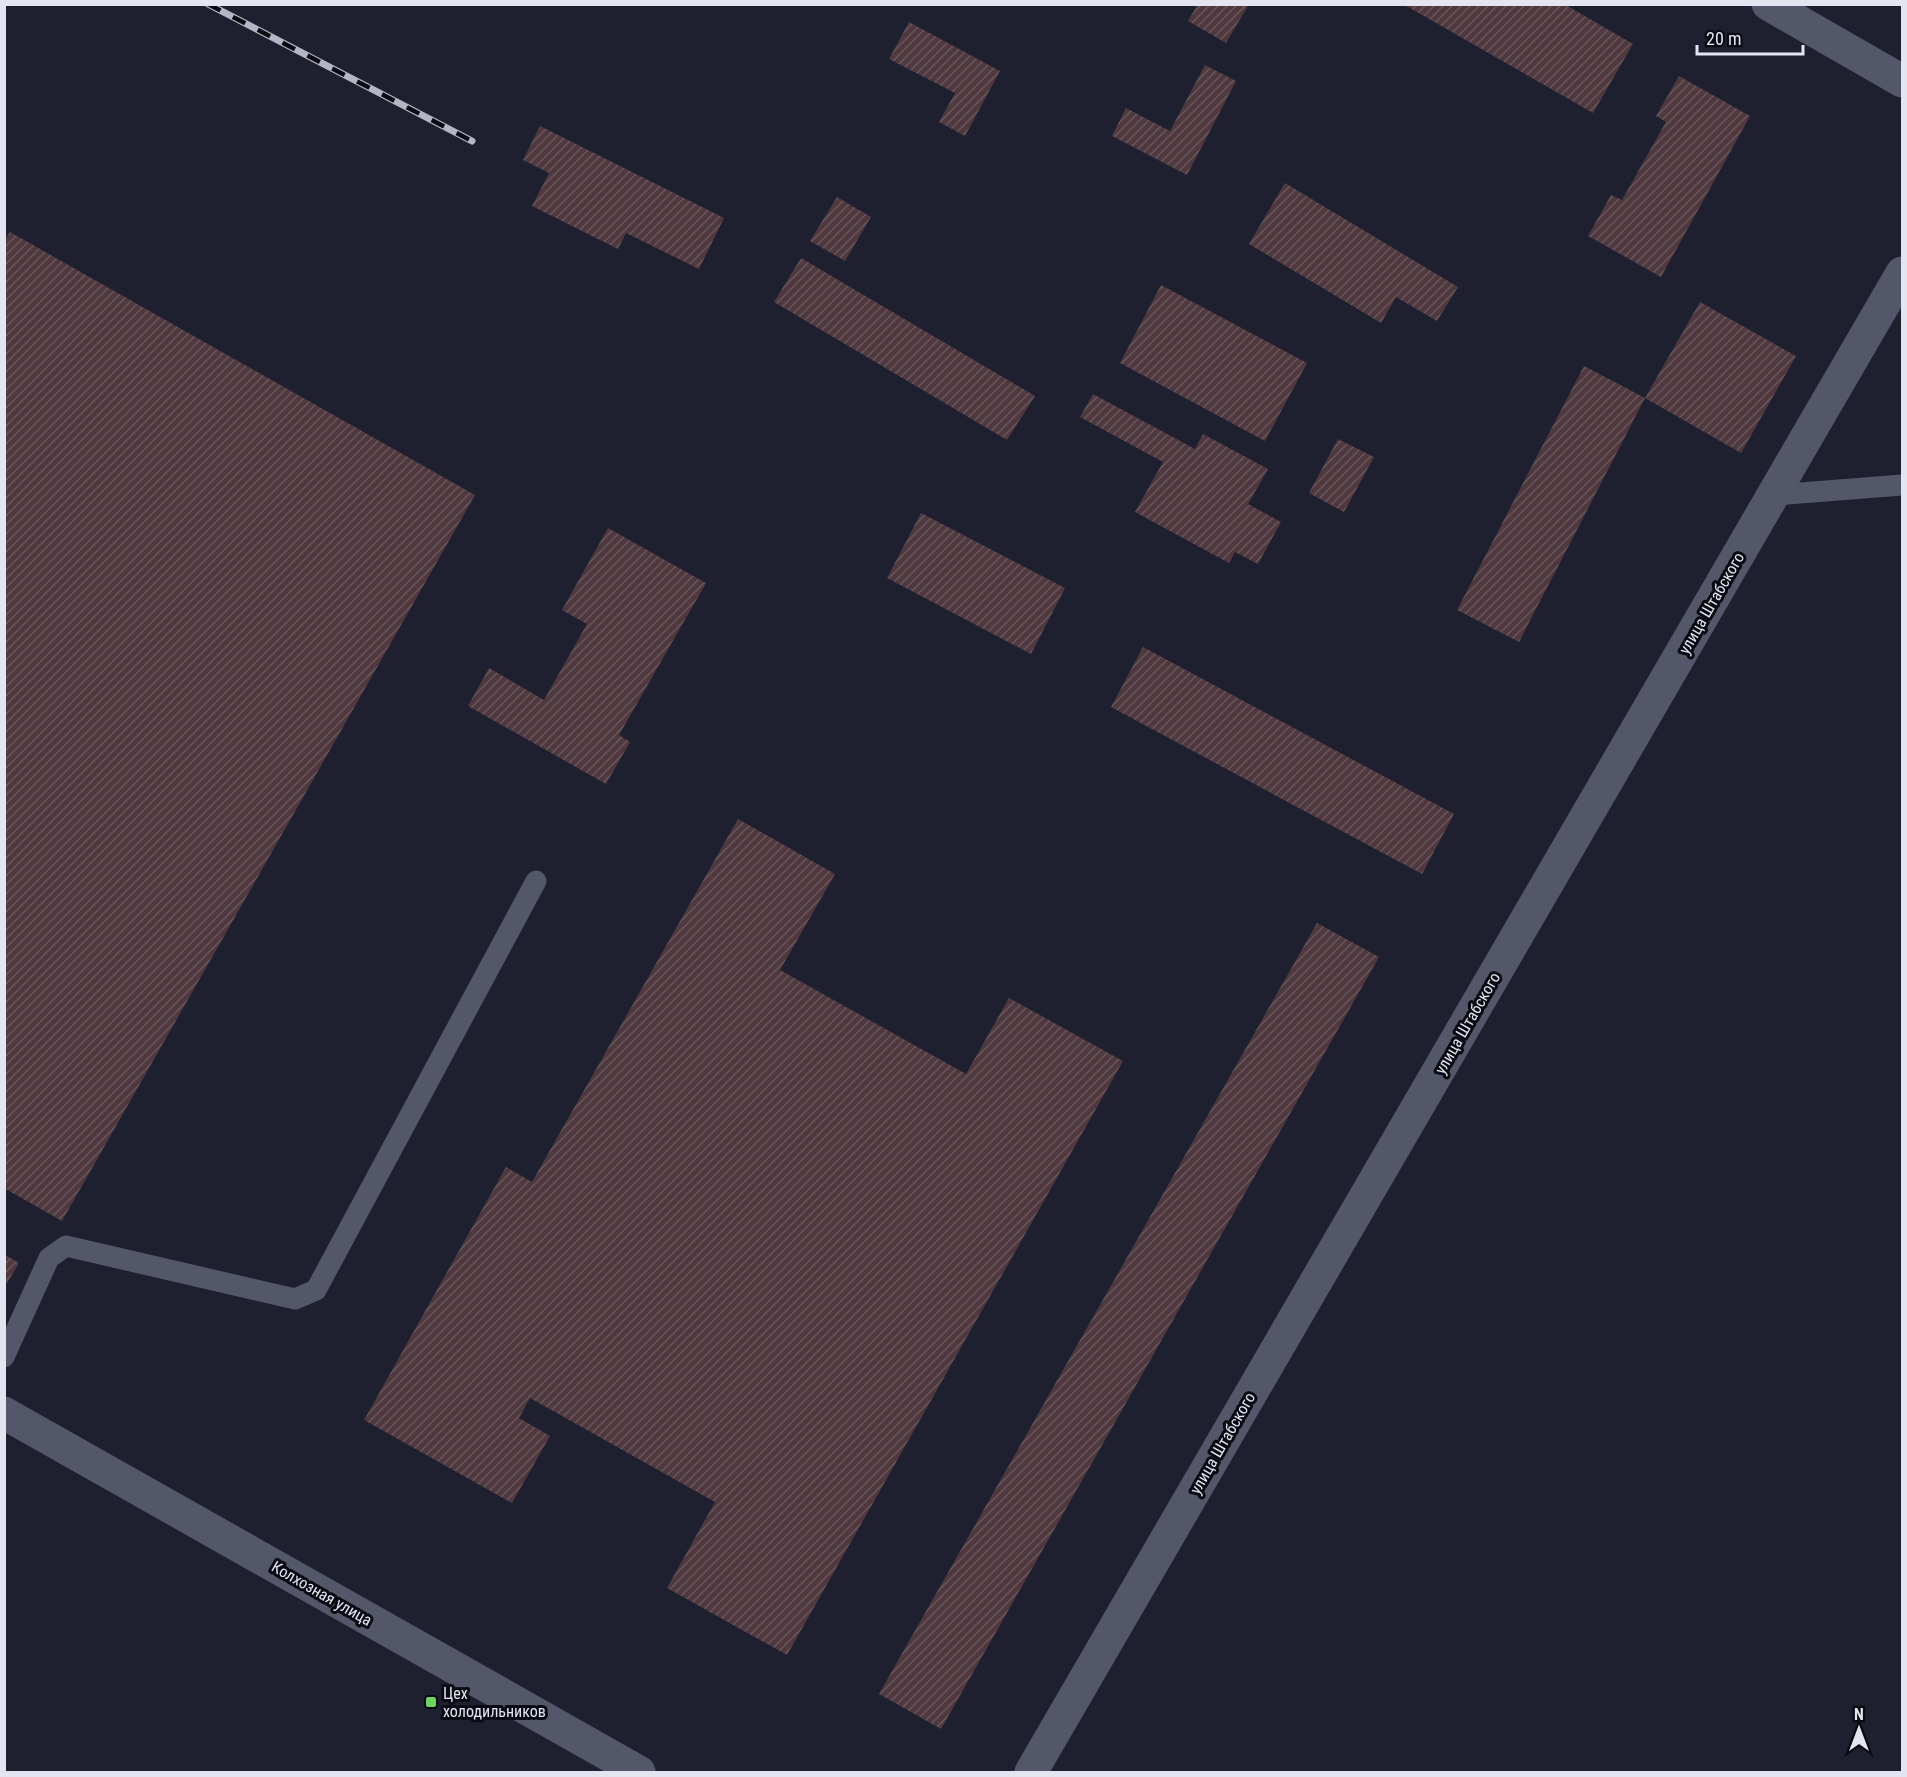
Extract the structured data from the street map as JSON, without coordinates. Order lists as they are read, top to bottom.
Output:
{
  "streets": {
    "street": ["улица Штабского", "Колхозная улица"]
  },
  "places": {
    "transit": ["Цех холодильников"]
  },
  "scale_bar": "20 m",
  "north": "top"
}
